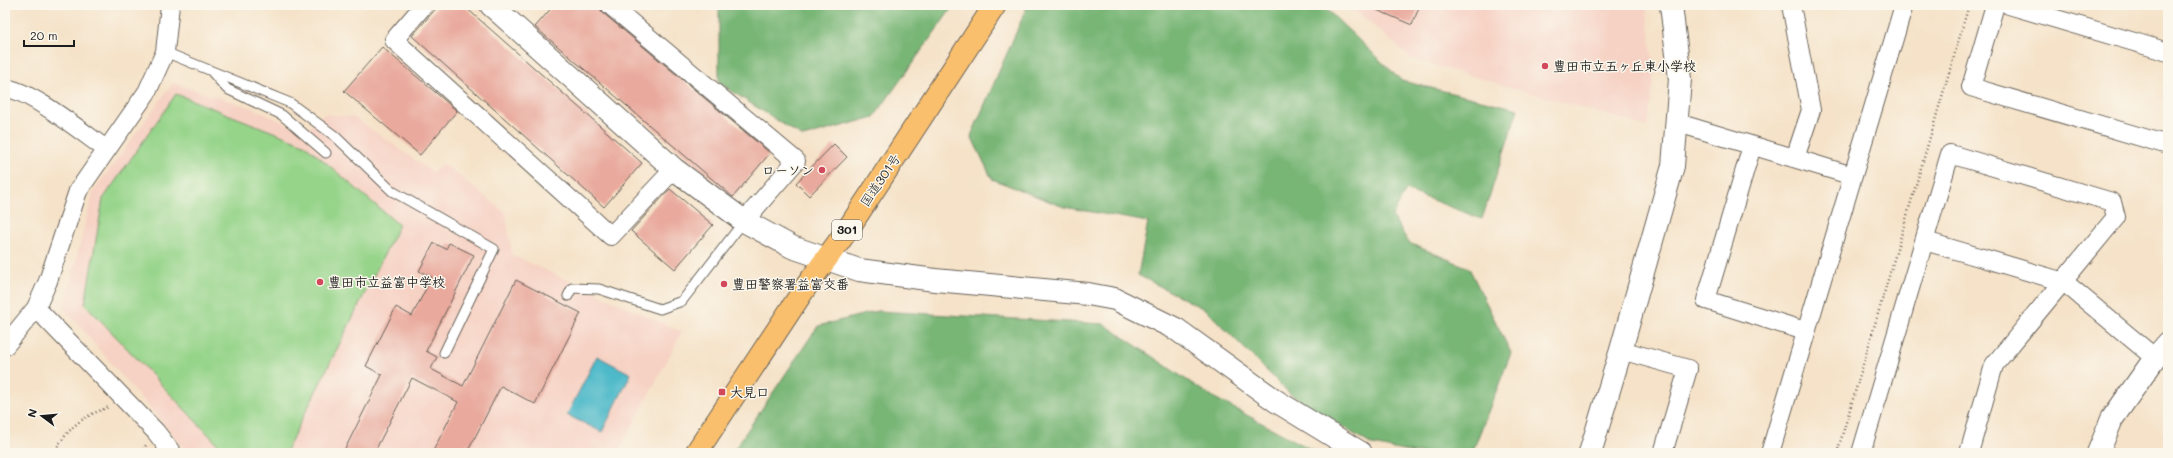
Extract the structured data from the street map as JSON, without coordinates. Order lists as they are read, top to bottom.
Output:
{
  "streets": {
    "highway": ["国道301号", "301"]
  },
  "places": {
    "other": [
      "豊田市立五ヶ丘東小学校",
      "ローソン",
      "豊田市立益富中学校",
      "豊田警察署益富交番"
    ],
    "transit": ["大見口"]
  },
  "scale_bar": "20 m",
  "north": "left"
}
